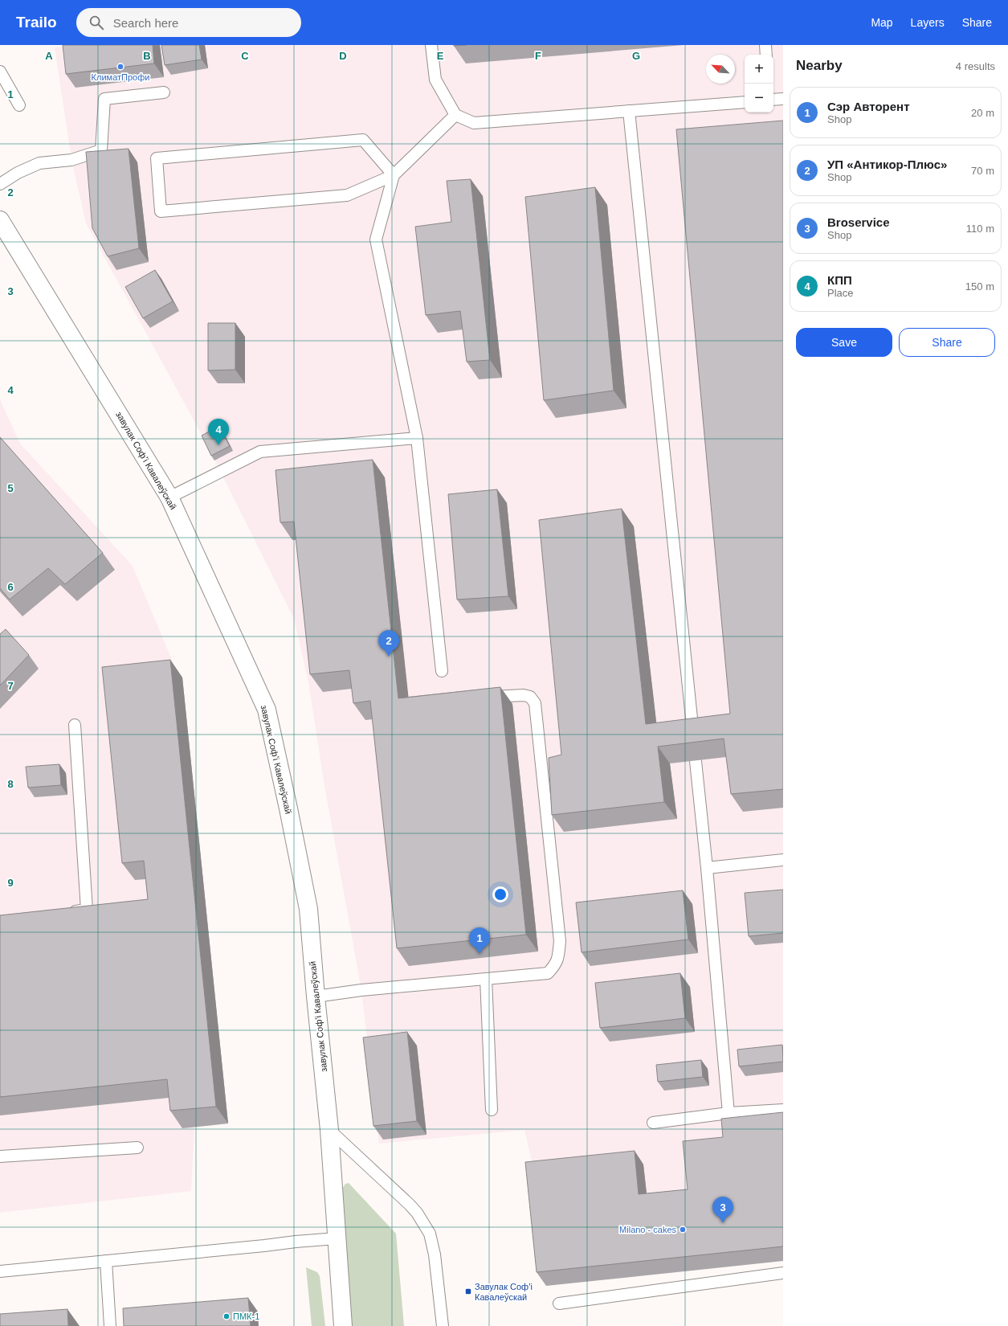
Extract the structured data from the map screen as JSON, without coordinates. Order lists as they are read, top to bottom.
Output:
{
  "streets": {
    "street": ["завулак Софʼі Кавалеўскай"]
  },
  "places": {
    "other": ["КлиматПрофи", "Milano - cakes", "ПМК-1"],
    "transit": ["Завулак Софʼі Кавалеўскай"]
  },
  "north": "top left",
  "page": {
    "header": "Trailo",
    "search": "Search here",
    "nav": ["Map", "Layers", "Share"],
    "heading": ["Nearby", "4 results"],
    "map_buttons": ["+", "−"],
    "list": [
      {
        "mark": "1",
        "name": "Сэр Авторент",
        "note": "Shop",
        "value": "20 m"
      },
      {
        "mark": "2",
        "name": "УП «Антикор-Плюс»",
        "note": "Shop",
        "value": "70 m"
      },
      {
        "mark": "3",
        "name": "Broservice",
        "note": "Shop",
        "value": "110 m"
      },
      {
        "mark": "4",
        "name": "КПП",
        "note": "Place",
        "value": "150 m"
      }
    ],
    "buttons": ["Save", "Share"],
    "pins": [
      "4",
      "2",
      "1",
      "3"
    ]
  },
  "grid": {
    "columns": [
      "A",
      "B",
      "C",
      "D",
      "E",
      "F",
      "G"
    ],
    "rows": [
      "1",
      "2",
      "3",
      "4",
      "5",
      "6",
      "7",
      "8",
      "9"
    ]
  }
}
